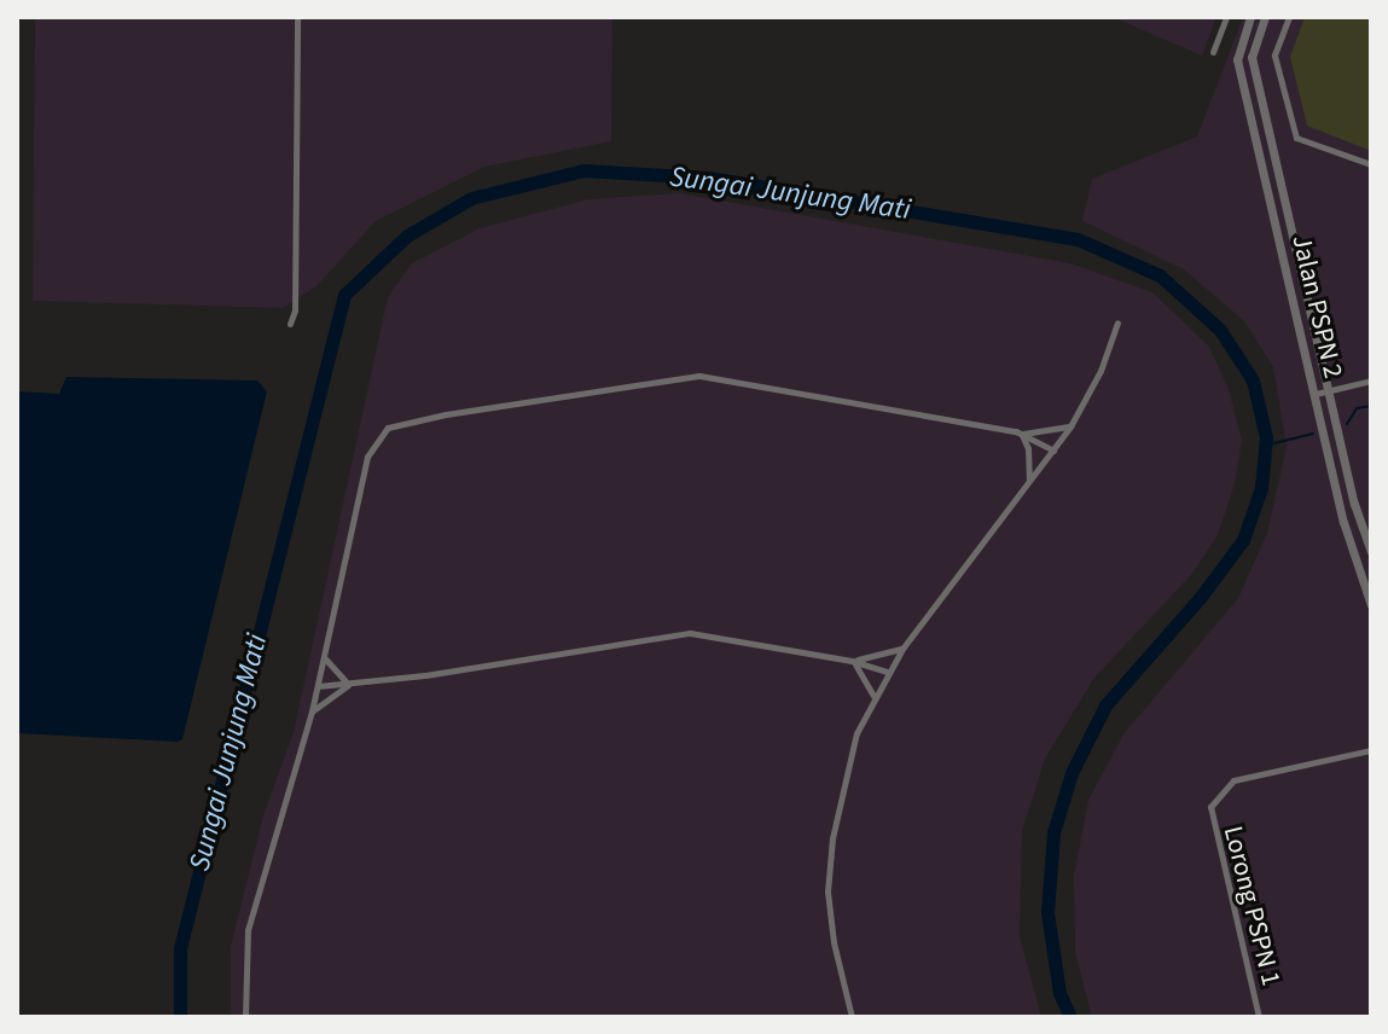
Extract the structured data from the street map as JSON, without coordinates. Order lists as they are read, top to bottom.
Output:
{
  "streets": {
    "street": ["Jalan PSPN 2", "Lorong PSPN 1"]
  },
  "water": ["Sungai Junjung Mati"]
}
